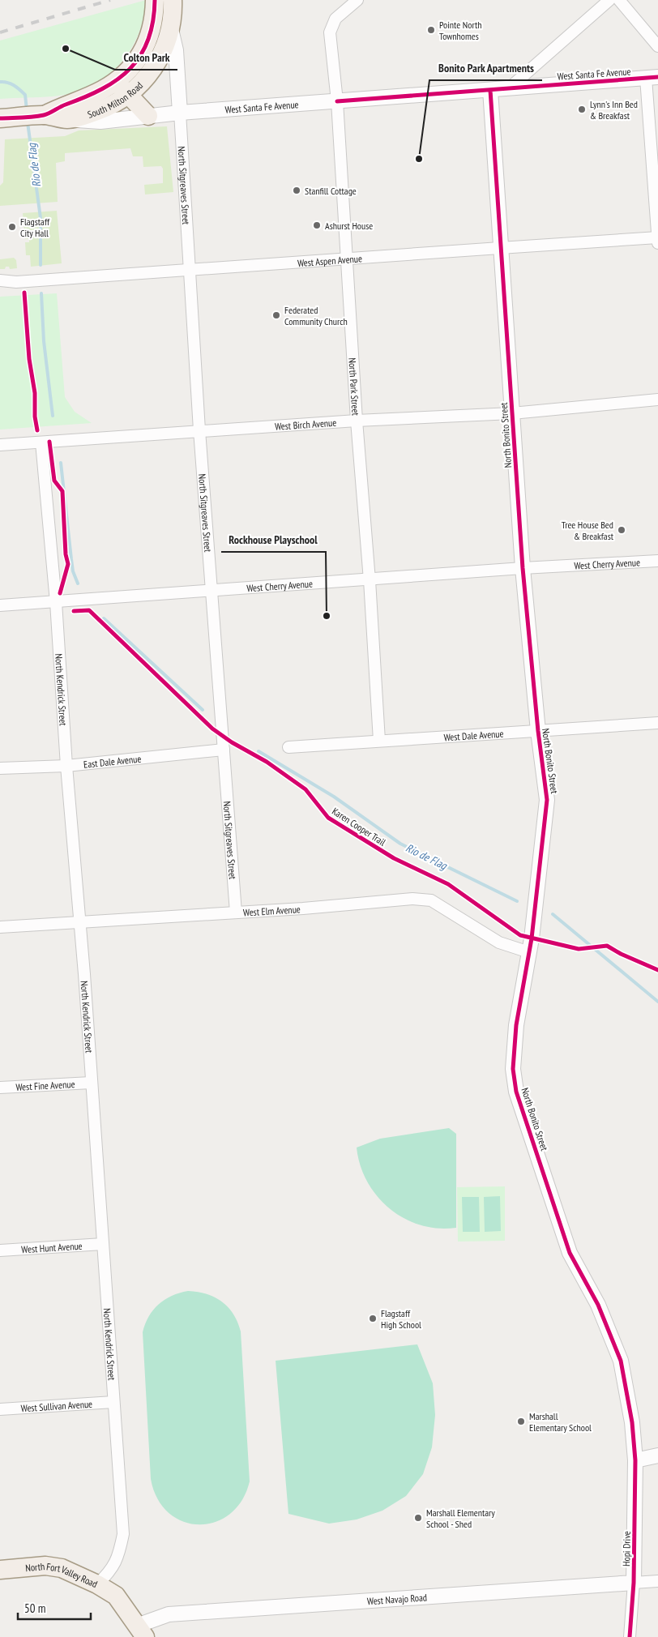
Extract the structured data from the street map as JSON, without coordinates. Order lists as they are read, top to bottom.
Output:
{
  "streets": {
    "main road": ["West Santa Fe Avenue", "South Milton Road", "North Fort Valley Road"],
    "street": [
      "North Sitgreaves Street",
      "West Aspen Avenue",
      "North Park Street",
      "West Birch Avenue",
      "North Bonito Street",
      "West Cherry Avenue",
      "North Kendrick Street",
      "West Dale Avenue",
      "East Dale Avenue",
      "West Elm Avenue",
      "West Fine Avenue",
      "West Hunt Avenue",
      "West Sullivan Avenue",
      "Hopi Drive",
      "West Navajo Road"
    ],
    "cycle path": ["Karen Cooper Trail"]
  },
  "crossings": [
    ["West Santa Fe Avenue", "South Milton Road"],
    ["West Santa Fe Avenue", "North Sitgreaves Street"],
    ["West Santa Fe Avenue", "North Park Street"],
    ["West Santa Fe Avenue", "North Bonito Street"],
    ["North Sitgreaves Street", "West Aspen Avenue"],
    ["North Sitgreaves Street", "West Birch Avenue"],
    ["North Sitgreaves Street", "West Cherry Avenue"],
    ["North Sitgreaves Street", "East Dale Avenue"],
    ["North Sitgreaves Street", "West Elm Avenue"],
    ["West Aspen Avenue", "North Park Street"],
    ["West Aspen Avenue", "North Bonito Street"],
    ["North Park Street", "West Birch Avenue"],
    ["North Park Street", "West Cherry Avenue"],
    ["North Park Street", "West Dale Avenue"],
    ["West Birch Avenue", "North Bonito Street"],
    ["West Birch Avenue", "North Kendrick Street"],
    ["North Bonito Street", "West Cherry Avenue"],
    ["North Bonito Street", "West Dale Avenue"],
    ["North Bonito Street", "West Elm Avenue"],
    ["North Bonito Street", "Hopi Drive"],
    ["West Cherry Avenue", "North Kendrick Street"],
    ["North Kendrick Street", "East Dale Avenue"],
    ["North Kendrick Street", "West Elm Avenue"],
    ["North Kendrick Street", "West Fine Avenue"],
    ["North Kendrick Street", "West Hunt Avenue"],
    ["North Kendrick Street", "West Sullivan Avenue"],
    ["North Kendrick Street", "North Fort Valley Road"],
    ["Hopi Drive", "West Navajo Road"],
    ["North Fort Valley Road", "West Navajo Road"]
  ],
  "water": ["Rio de Flag"],
  "places": [
    "Pointe North Townhomes",
    "Colton Park",
    "Lynn's Inn Bed & Breakfast",
    "Bonito Park Apartments",
    "Stanfill Cottage",
    "Ashurst House",
    "Flagstaff City Hall",
    "Federated Community Church",
    "Tree House Bed & Breakfast",
    "Rockhouse Playschool",
    "Flagstaff High School",
    "Marshall Elementary School",
    "Marshall Elementary School - Shed"
  ],
  "scale_bar": "50 m"
}
